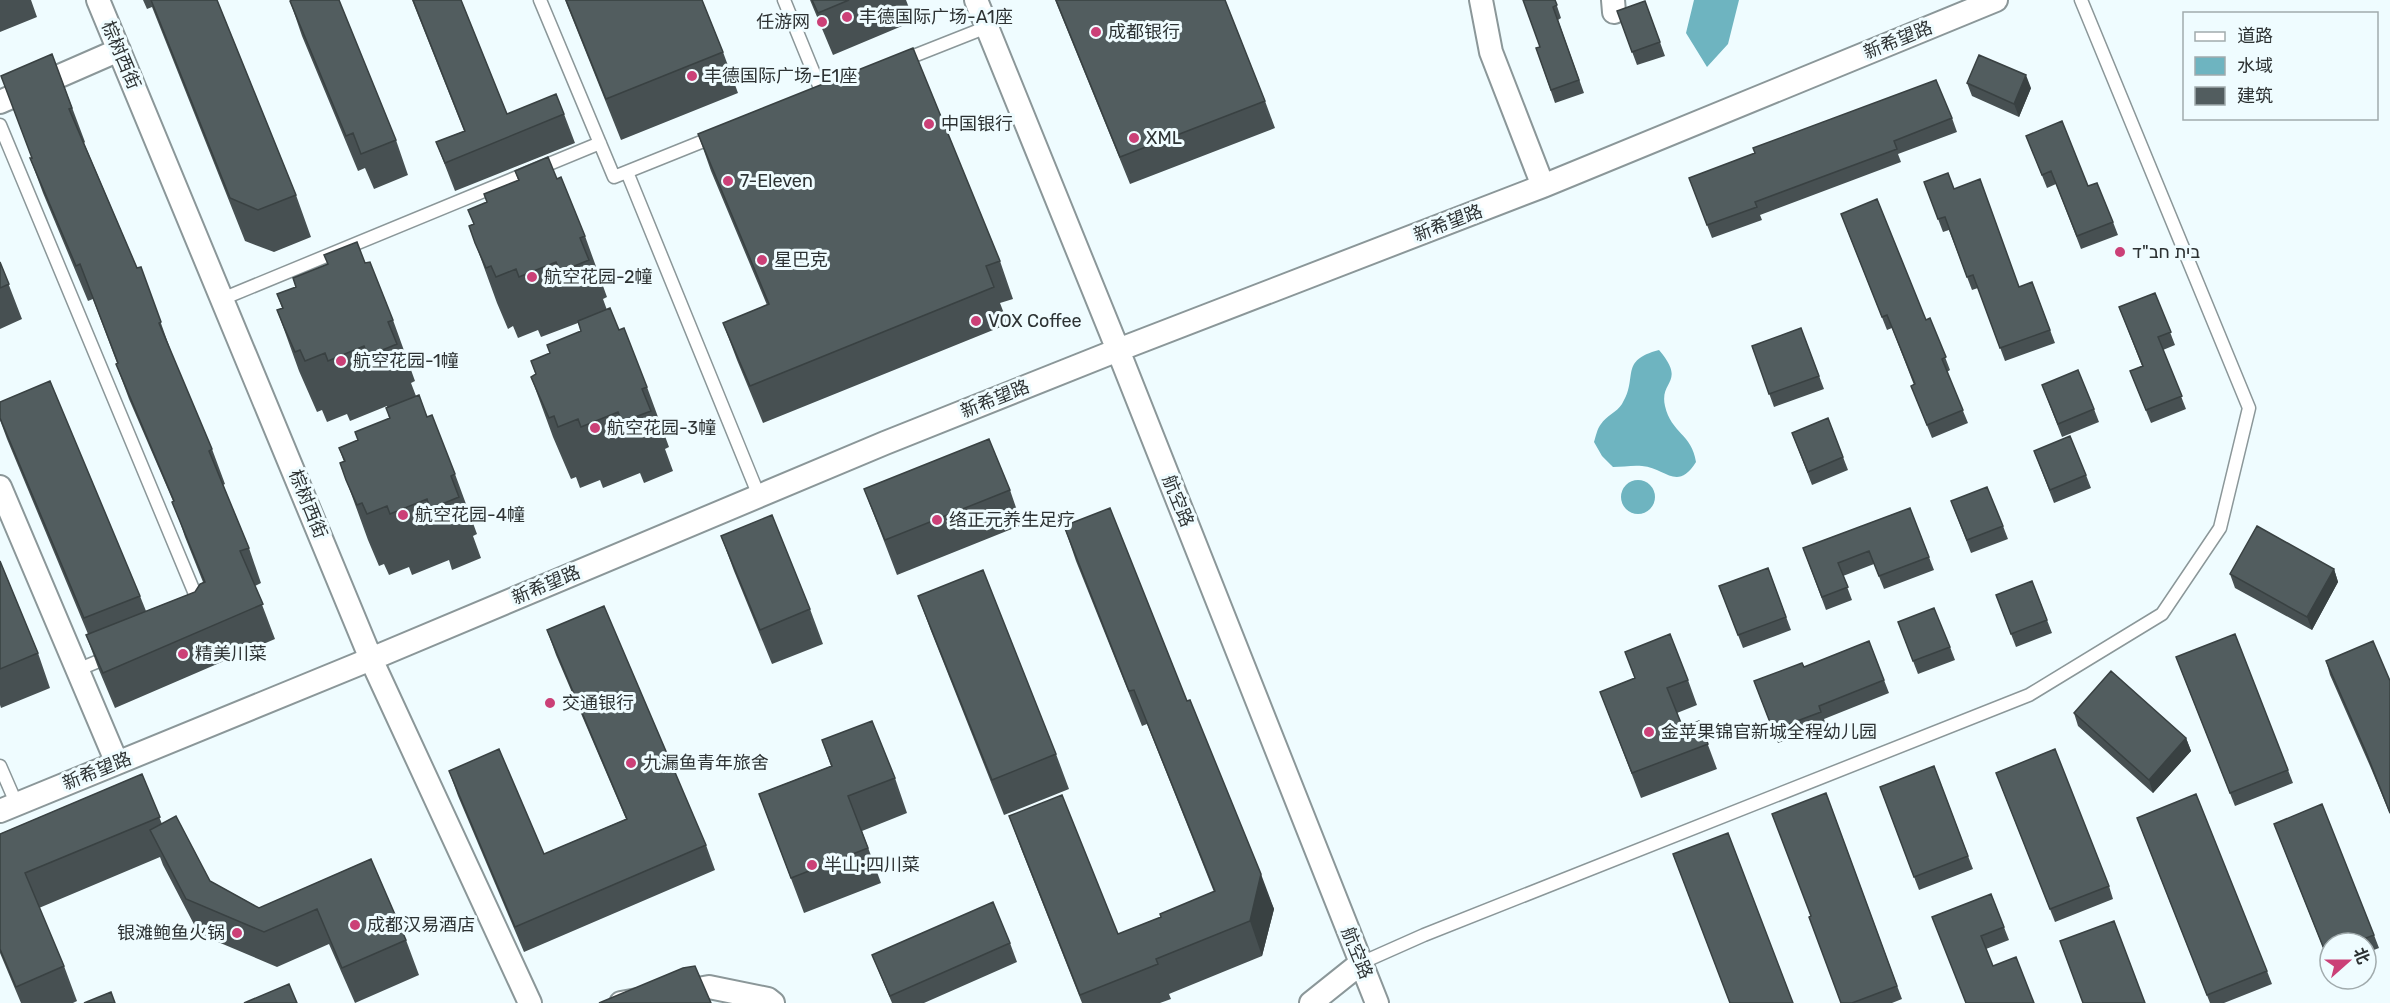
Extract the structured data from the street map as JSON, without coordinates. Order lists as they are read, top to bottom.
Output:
{
  "streets": {
    "street": ["新希望路", "棕树西街", "航空路"]
  },
  "crossings": [
    ["新希望路", "棕树西街"],
    ["新希望路", "航空路"]
  ],
  "places": [
    "丰德国际广场-A1座",
    "任游网",
    "成都银行",
    "丰德国际广场-E1座",
    "中国银行",
    "XML",
    "7-Eleven",
    "בית חב\"ד",
    "星巴克",
    "航空花园-2幢",
    "VOX Coffee",
    "航空花园-1幢",
    "航空花园-3幢",
    "航空花园-4幢",
    "络正元养生足疗",
    "精美川菜",
    "交通银行",
    "金苹果锦官新城全程幼儿园",
    "九漏鱼青年旅舍",
    "半山·四川菜",
    "成都汉易酒店",
    "银滩鲍鱼火锅"
  ],
  "legend": ["道路", "水域", "建筑"],
  "north": "right"
}
